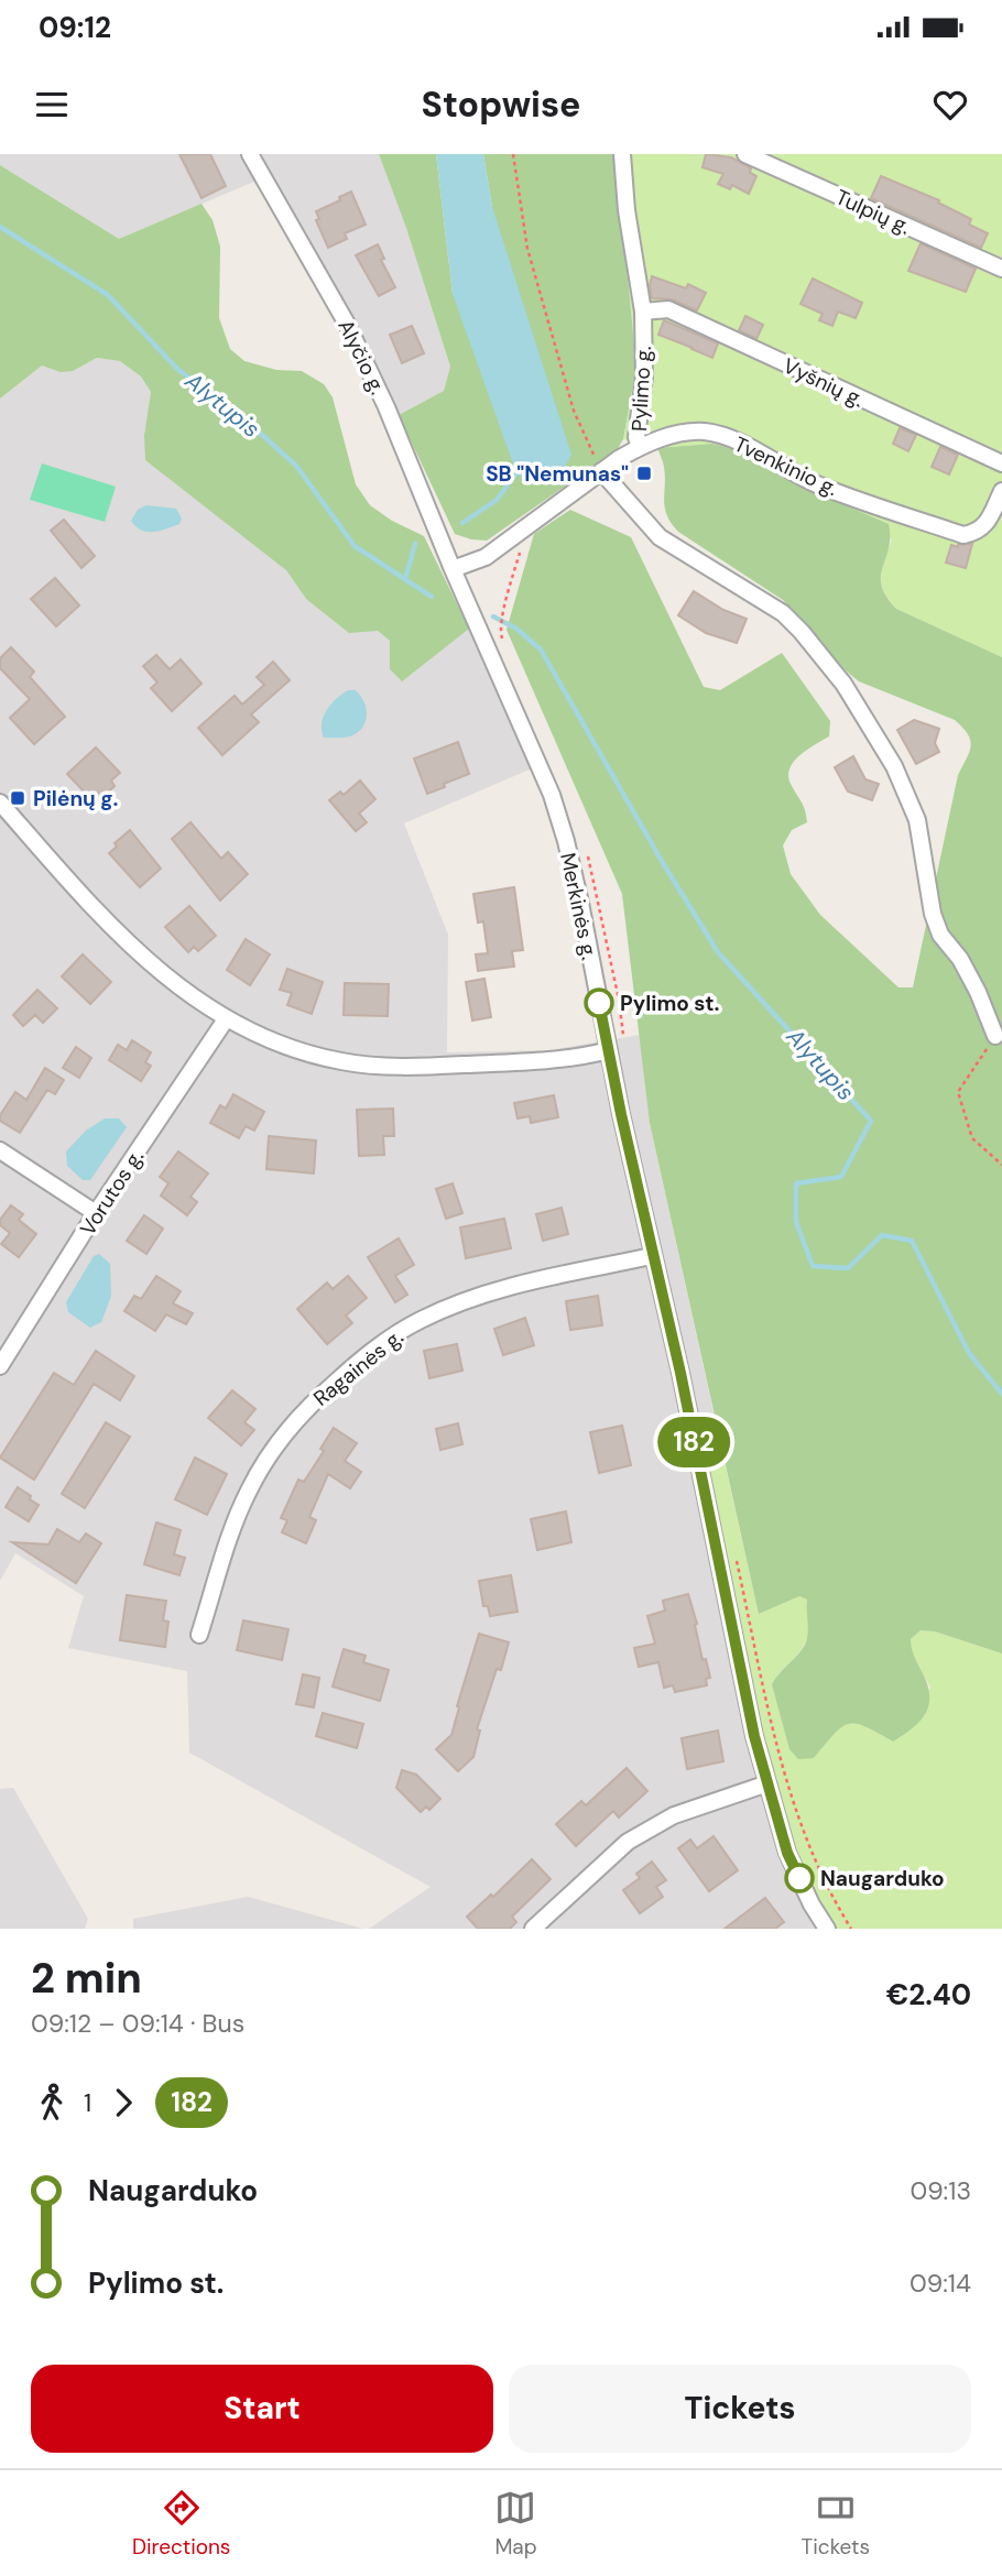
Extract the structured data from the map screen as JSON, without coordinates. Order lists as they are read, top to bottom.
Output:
{
  "streets": {
    "street": [
      "Tulpių g.",
      "Alyčio g.",
      "Vyšnių g.",
      "Pylimo g.",
      "Tvenkinio g.",
      "Merkinės g.",
      "Vorutos g.",
      "Ragainės g."
    ]
  },
  "crossings": [
    ["Alyčio g.", "Pylimo g."],
    ["Alyčio g.", "Merkinės g."],
    ["Vyšnių g.", "Pylimo g."],
    ["Pylimo g.", "Tvenkinio g."],
    ["Pylimo g.", "Merkinės g."],
    ["Merkinės g.", "Ragainės g."]
  ],
  "water": ["Alytupis"],
  "places": {
    "transit": ["SB \"Nemunas\"", "Pilėnų g."],
    "other": ["Pylimo st.", "Naugarduko"]
  },
  "lines": ["bus line 182"],
  "page": {
    "status": "09:12",
    "header": "Stopwise",
    "on_map": "182",
    "heading": ["2 min", "09:12 – 09:14 · Bus", "€2.40"],
    "legs": ["1", "182"],
    "list": [
      {
        "name": "Naugarduko",
        "value": "09:13"
      },
      {
        "name": "Pylimo st.",
        "value": "09:14"
      }
    ],
    "buttons": ["Start", "Tickets"],
    "tabs": ["Directions", "Map", "Tickets"]
  }
}
